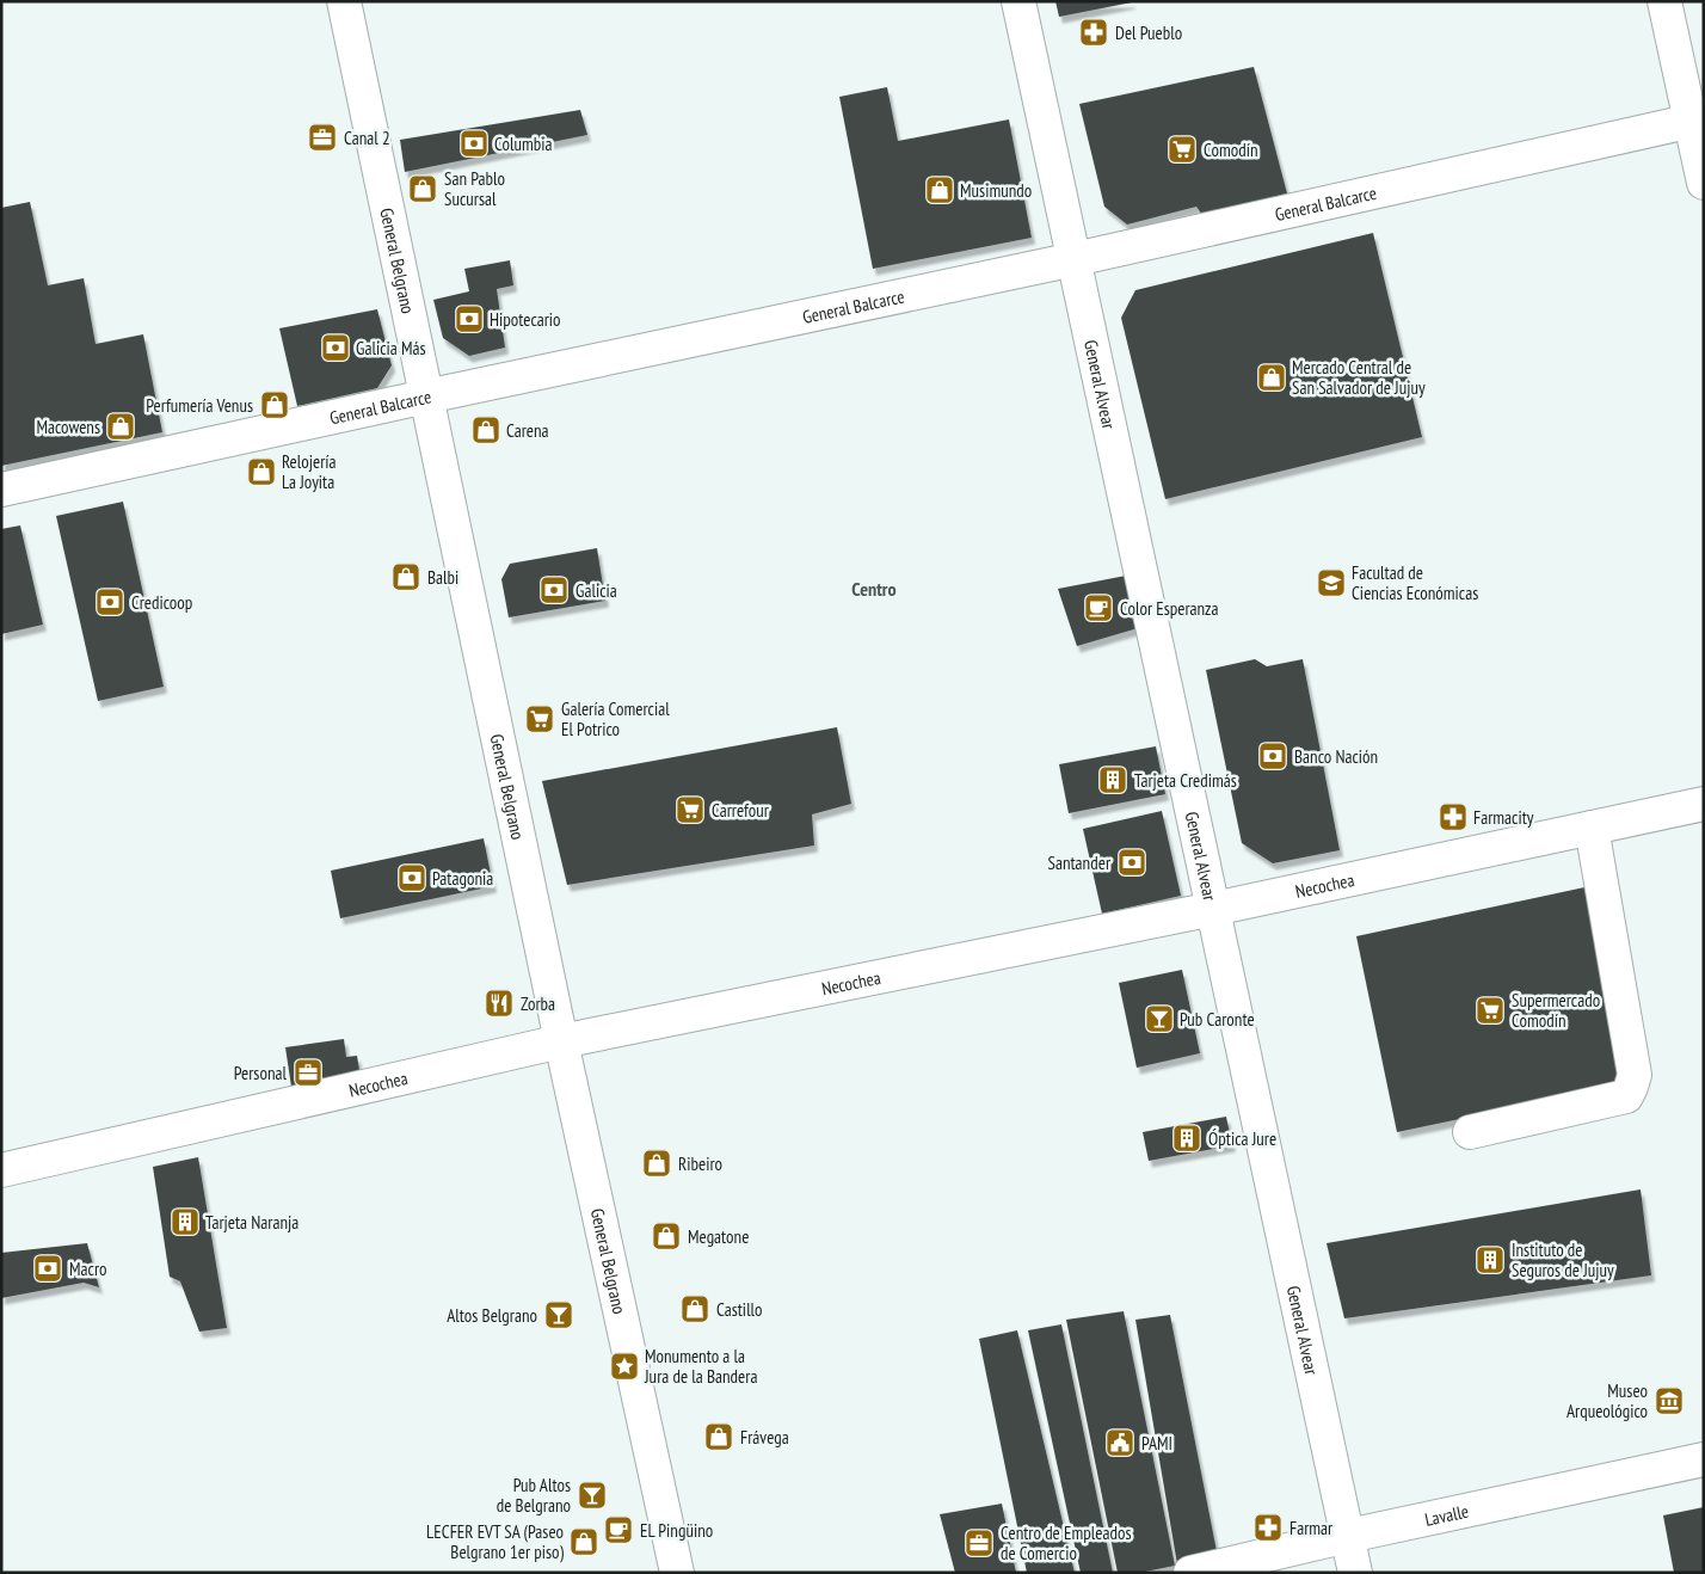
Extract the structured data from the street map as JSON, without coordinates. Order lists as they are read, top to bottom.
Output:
{
  "streets": {
    "street": [
      "General Balcarce",
      "General Belgrano",
      "General Alvear",
      "Necochea",
      "Lavalle"
    ]
  },
  "crossings": [
    ["General Balcarce", "General Belgrano"],
    ["General Balcarce", "General Alvear"],
    ["General Belgrano", "Necochea"],
    ["General Alvear", "Necochea"],
    ["General Alvear", "Lavalle"]
  ],
  "districts": ["Centro"],
  "places": {
    "pharmacy": ["Del Pueblo", "Farmacity", "Farmar"],
    "office": ["Canal 2", "Personal", "Centro de Empleados de Comercio"],
    "bank": [
      "Columbia",
      "Hipotecario",
      "Galicia Más",
      "Galicia",
      "Credicoop",
      "Banco Nación",
      "Santander",
      "Patagonia",
      "Macro"
    ],
    "supermarket": [
      "Comodín",
      "Galería Comercial El Potrico",
      "Carrefour",
      "Supermercado Comodín"
    ],
    "shop": [
      "San Pablo Sucursal",
      "Musimundo",
      "Mercado Central de San Salvador de Jujuy",
      "Perfumería Venus",
      "Macowens",
      "Carena",
      "Relojería La Joyita",
      "Balbi",
      "Ribeiro",
      "Megatone",
      "Castillo",
      "Frávega",
      "LECFER EVT SA (Paseo Belgrano 1er piso)"
    ],
    "school or university": ["Facultad de Ciencias Económicas"],
    "cafe": ["Color Esperanza", "EL Pingüino"],
    "building": [
      "Tarjeta Credimás",
      "Óptica Jure",
      "Tarjeta Naranja",
      "Instituto de Seguros de Jujuy"
    ],
    "restaurant": ["Zorba"],
    "bar": ["Pub Caronte", "Altos Belgrano", "Pub Altos de Belgrano"],
    "place": ["Monumento a la Jura de la Bandera"],
    "museum": ["Museo Arqueológico"],
    "public building": ["PAMI"]
  }
}
